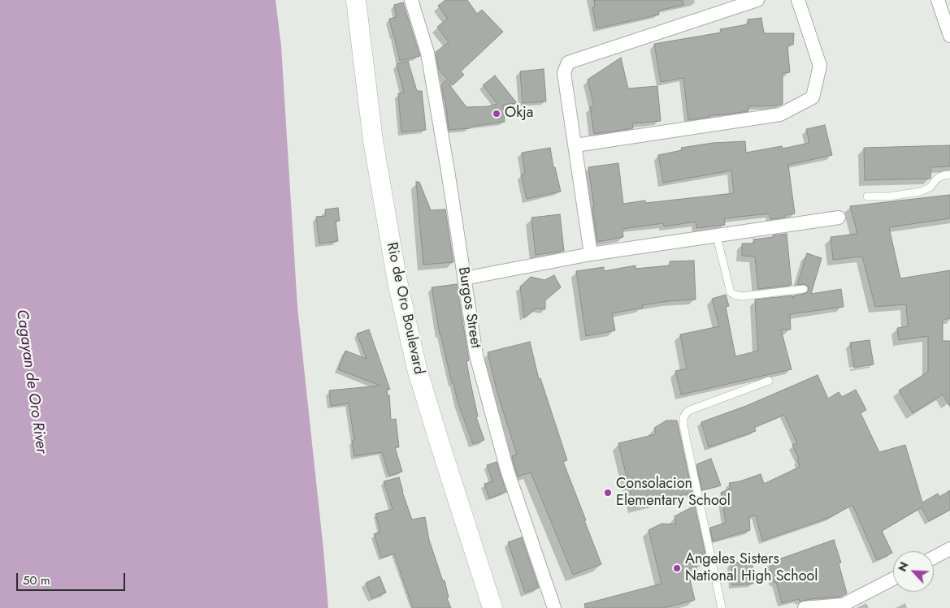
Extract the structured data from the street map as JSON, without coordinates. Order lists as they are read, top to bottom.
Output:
{
  "streets": {
    "main road": ["Rio de Oro Boulevard"],
    "street": ["Burgos Street"]
  },
  "water": ["Cagayan de Oro River"],
  "places": ["Okja", "Consolacion Elementary School", "Angeles Sisters National High School"],
  "scale_bar": "50 m",
  "north": "top left"
}
